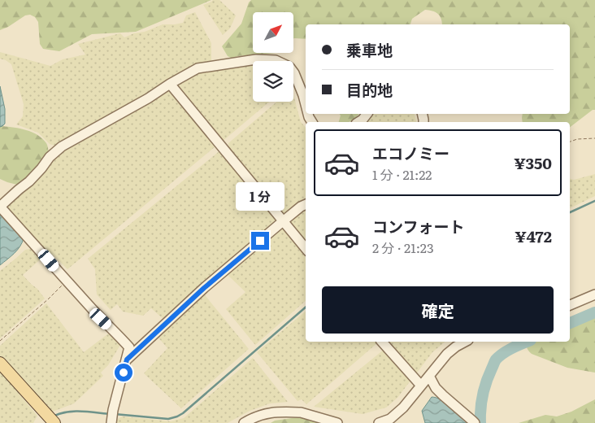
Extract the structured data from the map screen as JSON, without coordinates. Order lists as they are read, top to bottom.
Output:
{
  "north": "top right",
  "page": {
    "banner": ["乗車地", "目的地"],
    "list": [
      {
        "name": "エコノミー",
        "note": "1 分 · 21:22",
        "value": "¥350"
      },
      {
        "name": "コンフォート",
        "note": "2 分 · 21:23",
        "value": "¥472"
      }
    ],
    "bubble": "1 分",
    "buttons": "確定"
  }
}
